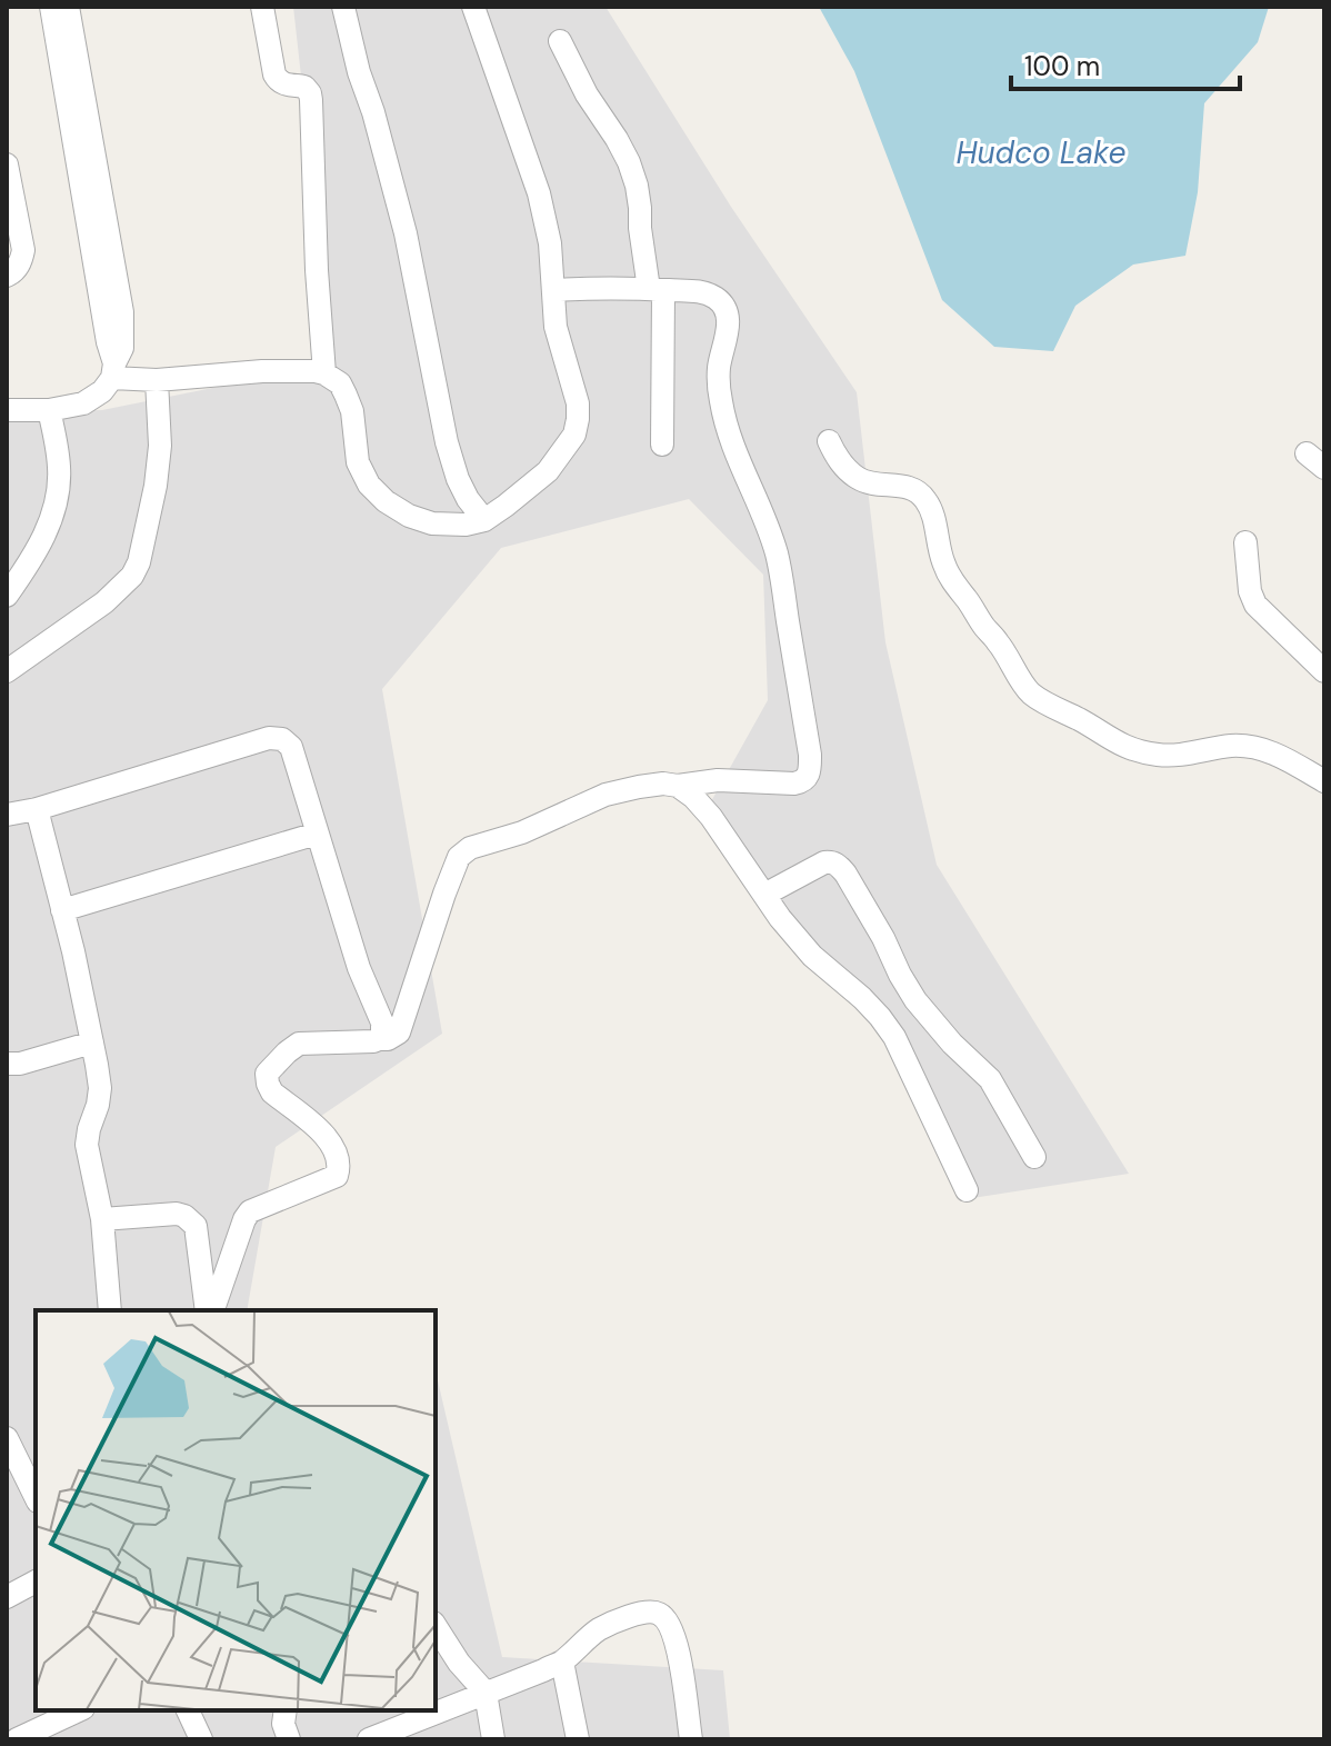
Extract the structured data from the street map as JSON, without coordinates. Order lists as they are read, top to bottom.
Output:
{
  "water": ["Hudco Lake"],
  "scale_bar": "100 m"
}
